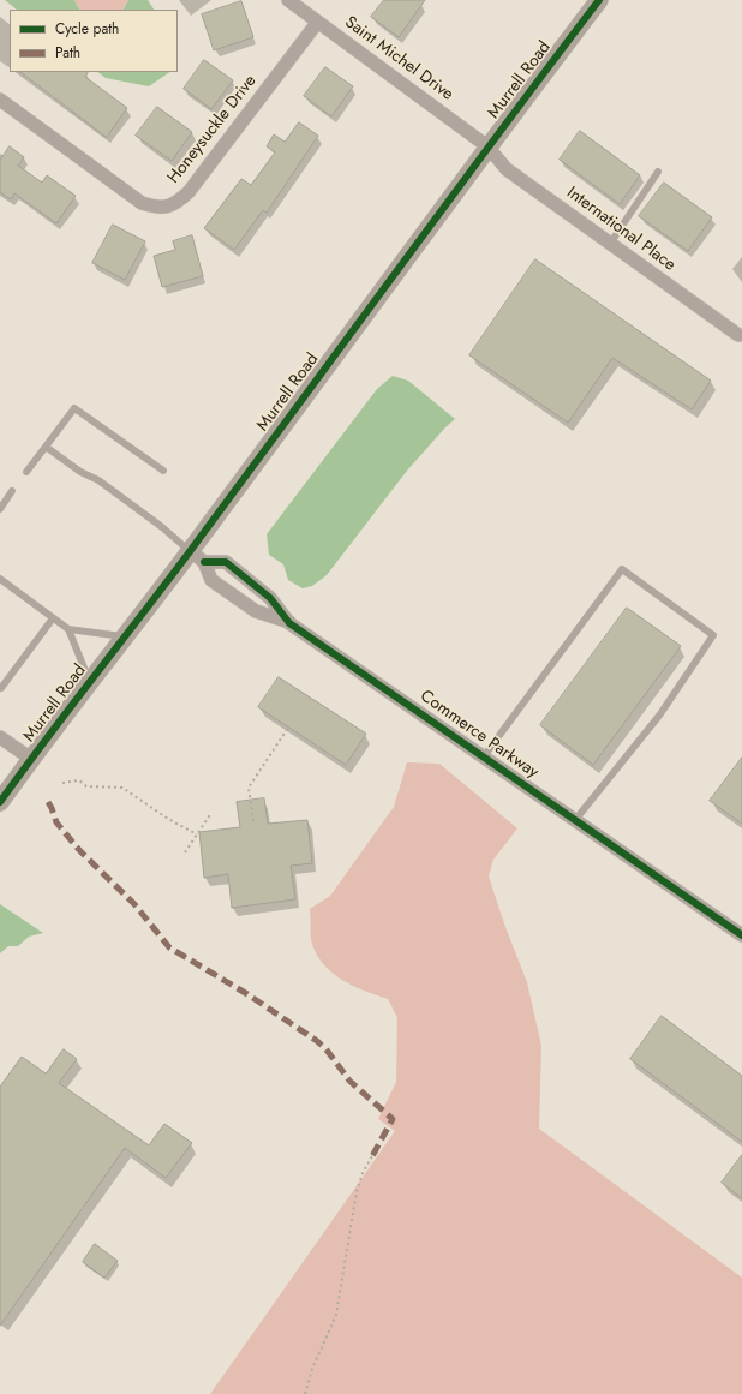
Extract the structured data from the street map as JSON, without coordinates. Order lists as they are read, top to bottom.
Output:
{
  "streets": {
    "street": [
      "Saint Michel Drive",
      "Murrell Road",
      "Honeysuckle Drive",
      "International Place",
      "Commerce Parkway"
    ]
  },
  "crossings": [
    ["Saint Michel Drive", "Murrell Road"],
    ["Saint Michel Drive", "Honeysuckle Drive"],
    ["Saint Michel Drive", "International Place"],
    ["Murrell Road", "International Place"],
    ["Murrell Road", "Commerce Parkway"]
  ],
  "legend": ["Cycle path", "Path"]
}
